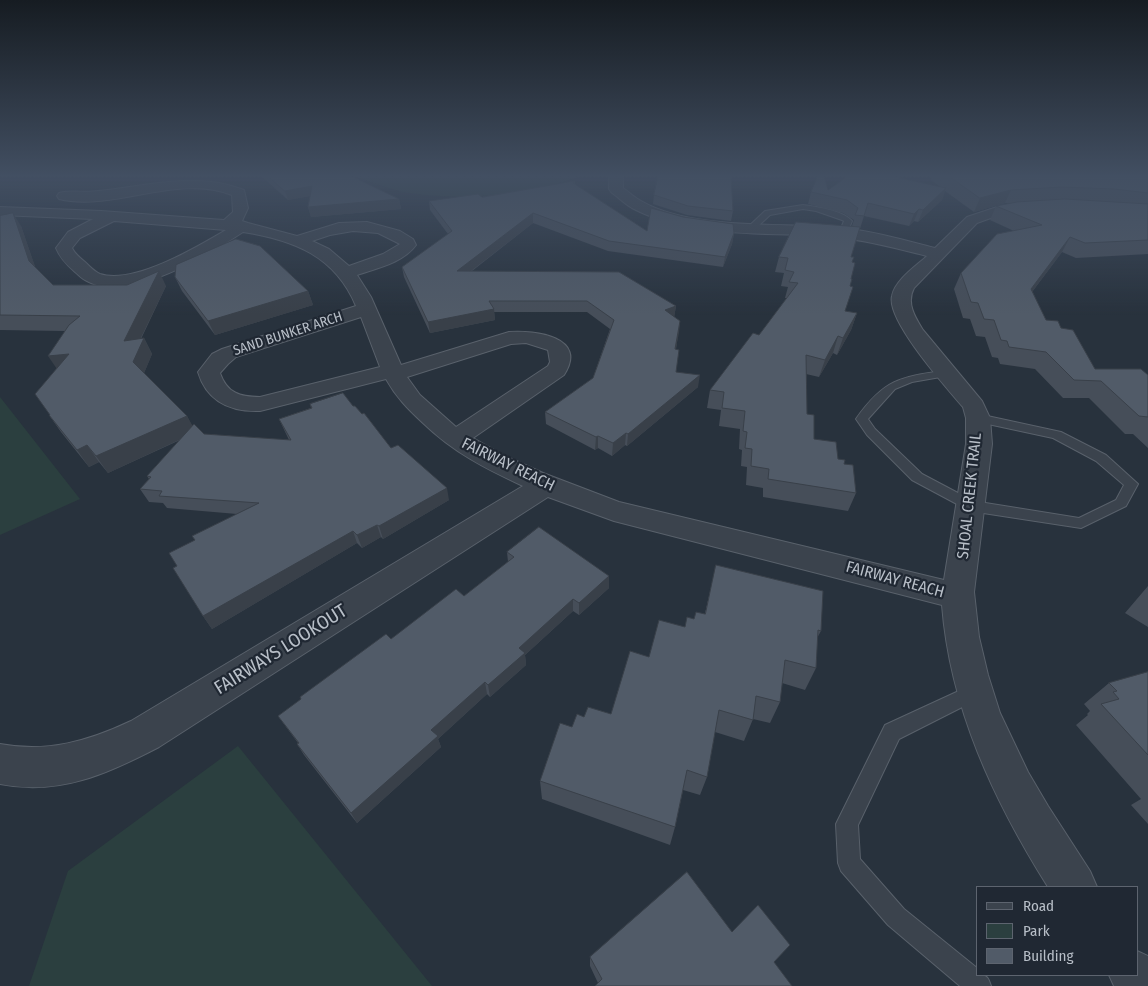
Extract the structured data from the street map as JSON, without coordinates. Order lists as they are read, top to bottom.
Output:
{
  "streets": {
    "street": [
      "SAND BUNKER ARCH",
      "FAIRWAY REACH",
      "SHOAL CREEK TRAIL",
      "FAIRWAYS LOOKOUT"
    ]
  },
  "crossings": [
    ["SAND BUNKER ARCH", "FAIRWAY REACH"],
    ["FAIRWAY REACH", "SHOAL CREEK TRAIL"],
    ["FAIRWAY REACH", "FAIRWAYS LOOKOUT"]
  ],
  "legend": ["Road", "Park", "Building"]
}
